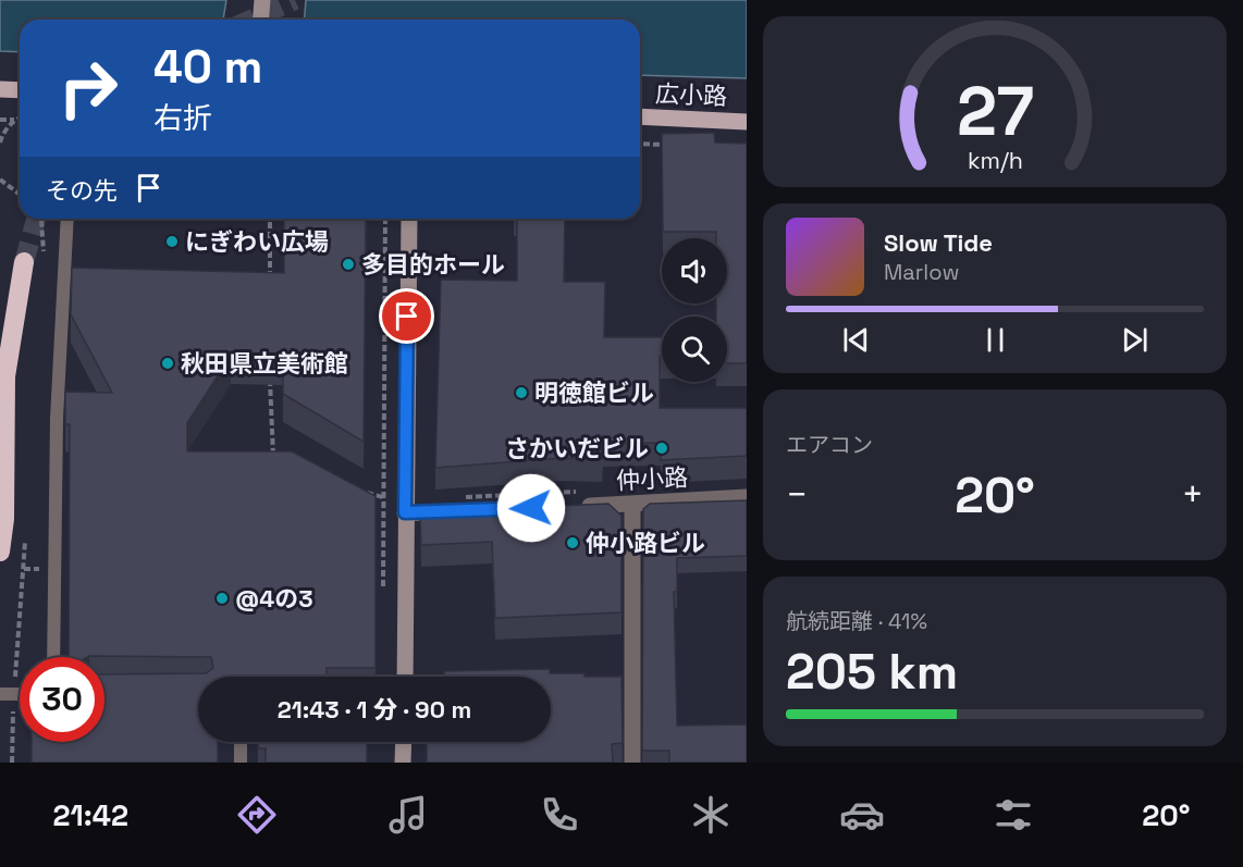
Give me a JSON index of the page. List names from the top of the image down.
{
  "streets": {
    "main road": ["広小路"],
    "street": ["仲小路"]
  },
  "places": [
    "にぎわい広場",
    "多目的ホール",
    "秋田県立美術館",
    "明徳館ビル",
    "さかいだビル",
    "仲小路ビル",
    "@4の3"
  ],
  "page": {
    "turn": ["40 m", "右折"],
    "then": "その先",
    "song": ["Slow Tide", "Marlow"],
    "tile": [
      "エアコン",
      ["航続距離 · 41%", "205 km"]
    ],
    "heat": ["−", "20°", "+"],
    "limit": "30",
    "trip": "21:43 · 1 分 · 90 m",
    "tabs": ["21:42", "20°"],
    "gauge": ["27", "km/h"]
  }
}
